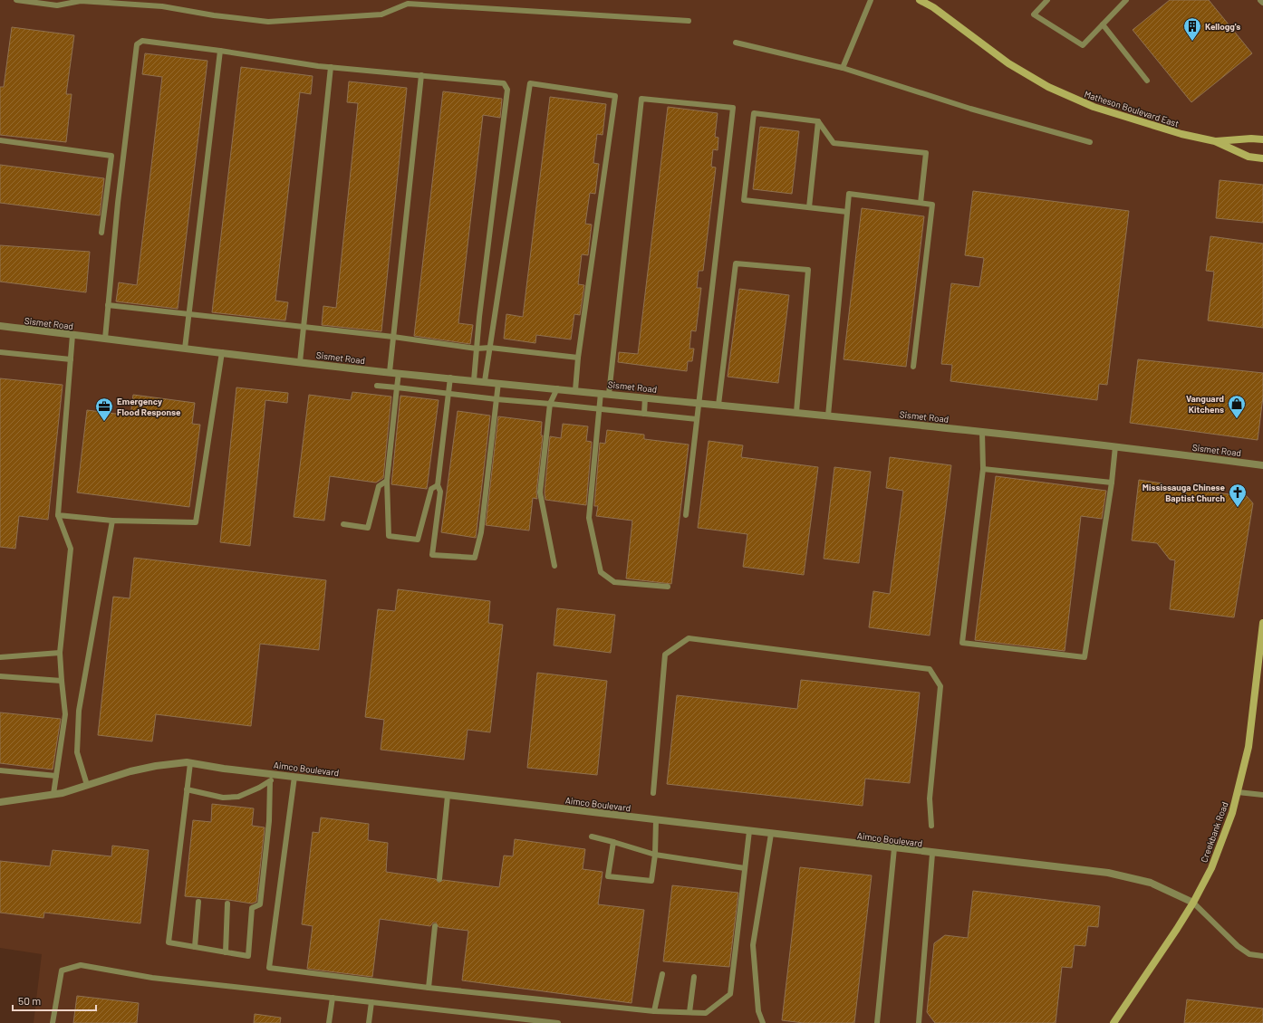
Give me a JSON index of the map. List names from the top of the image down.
{
  "streets": {
    "street": [
      "Matheson Boulevard East",
      "Sismet Road",
      "Aimco Boulevard",
      "Creekbank Road"
    ]
  },
  "crossings": [
    ["Aimco Boulevard", "Creekbank Road"]
  ],
  "places": {
    "building": ["Kellogg's"],
    "shop": ["Vanguard Kitchens"],
    "office": ["Emergency Flood Response"],
    "church": ["Mississauga Chinese Baptist Church"]
  },
  "scale_bar": "50 m"
}
